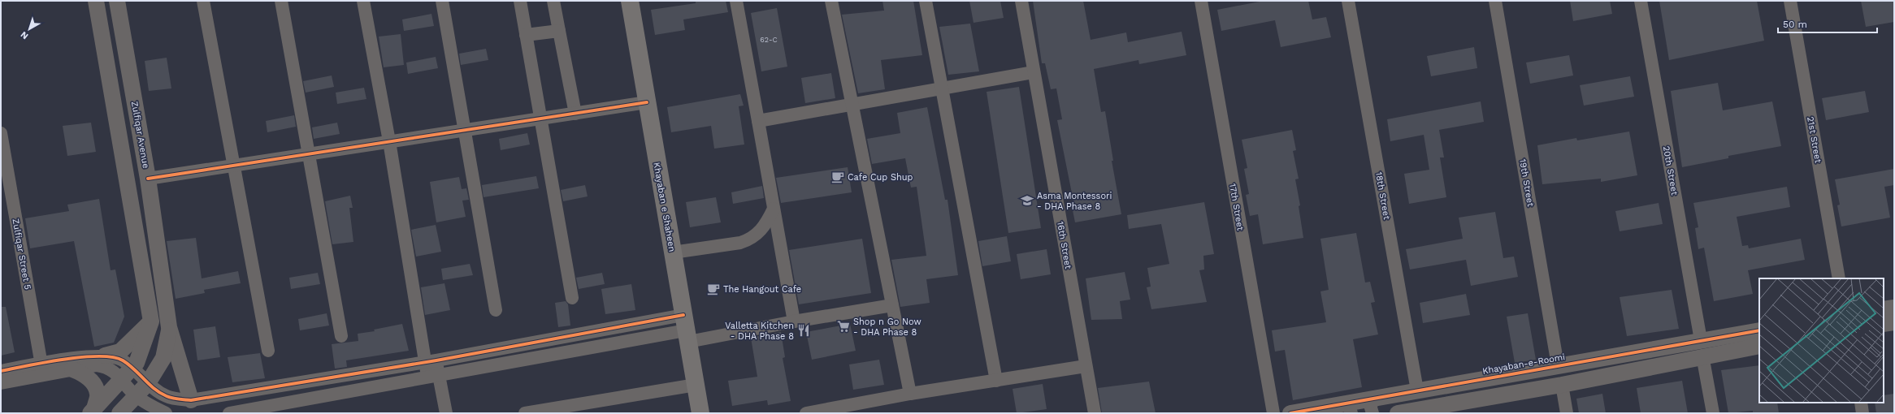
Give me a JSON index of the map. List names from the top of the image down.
{
  "streets": {
    "main road": ["Khayaban e Shaheen"],
    "street": [
      "Zulfiqar Avenue",
      "21st Street",
      "20th Street",
      "19th Street",
      "18th Street",
      "17th Street",
      "16th Street",
      "Zulfiqar Street 5",
      "Khayaban-e-Roomi"
    ]
  },
  "crossings": [
    ["20th Street", "Khayaban-e-Roomi"],
    ["19th Street", "Khayaban-e-Roomi"],
    ["18th Street", "Khayaban-e-Roomi"]
  ],
  "places": {
    "cafe": ["Cafe Cup Shup", "The Hangout Cafe"],
    "school or university": ["Asma Montessori - DHA Phase 8"],
    "supermarket": ["Shop n Go Now - DHA Phase 8"],
    "restaurant": ["Valletta Kitchen - DHA Phase 8"]
  },
  "house_numbers": ["62-C"],
  "scale_bar": "50 m",
  "north": "bottom left"
}
